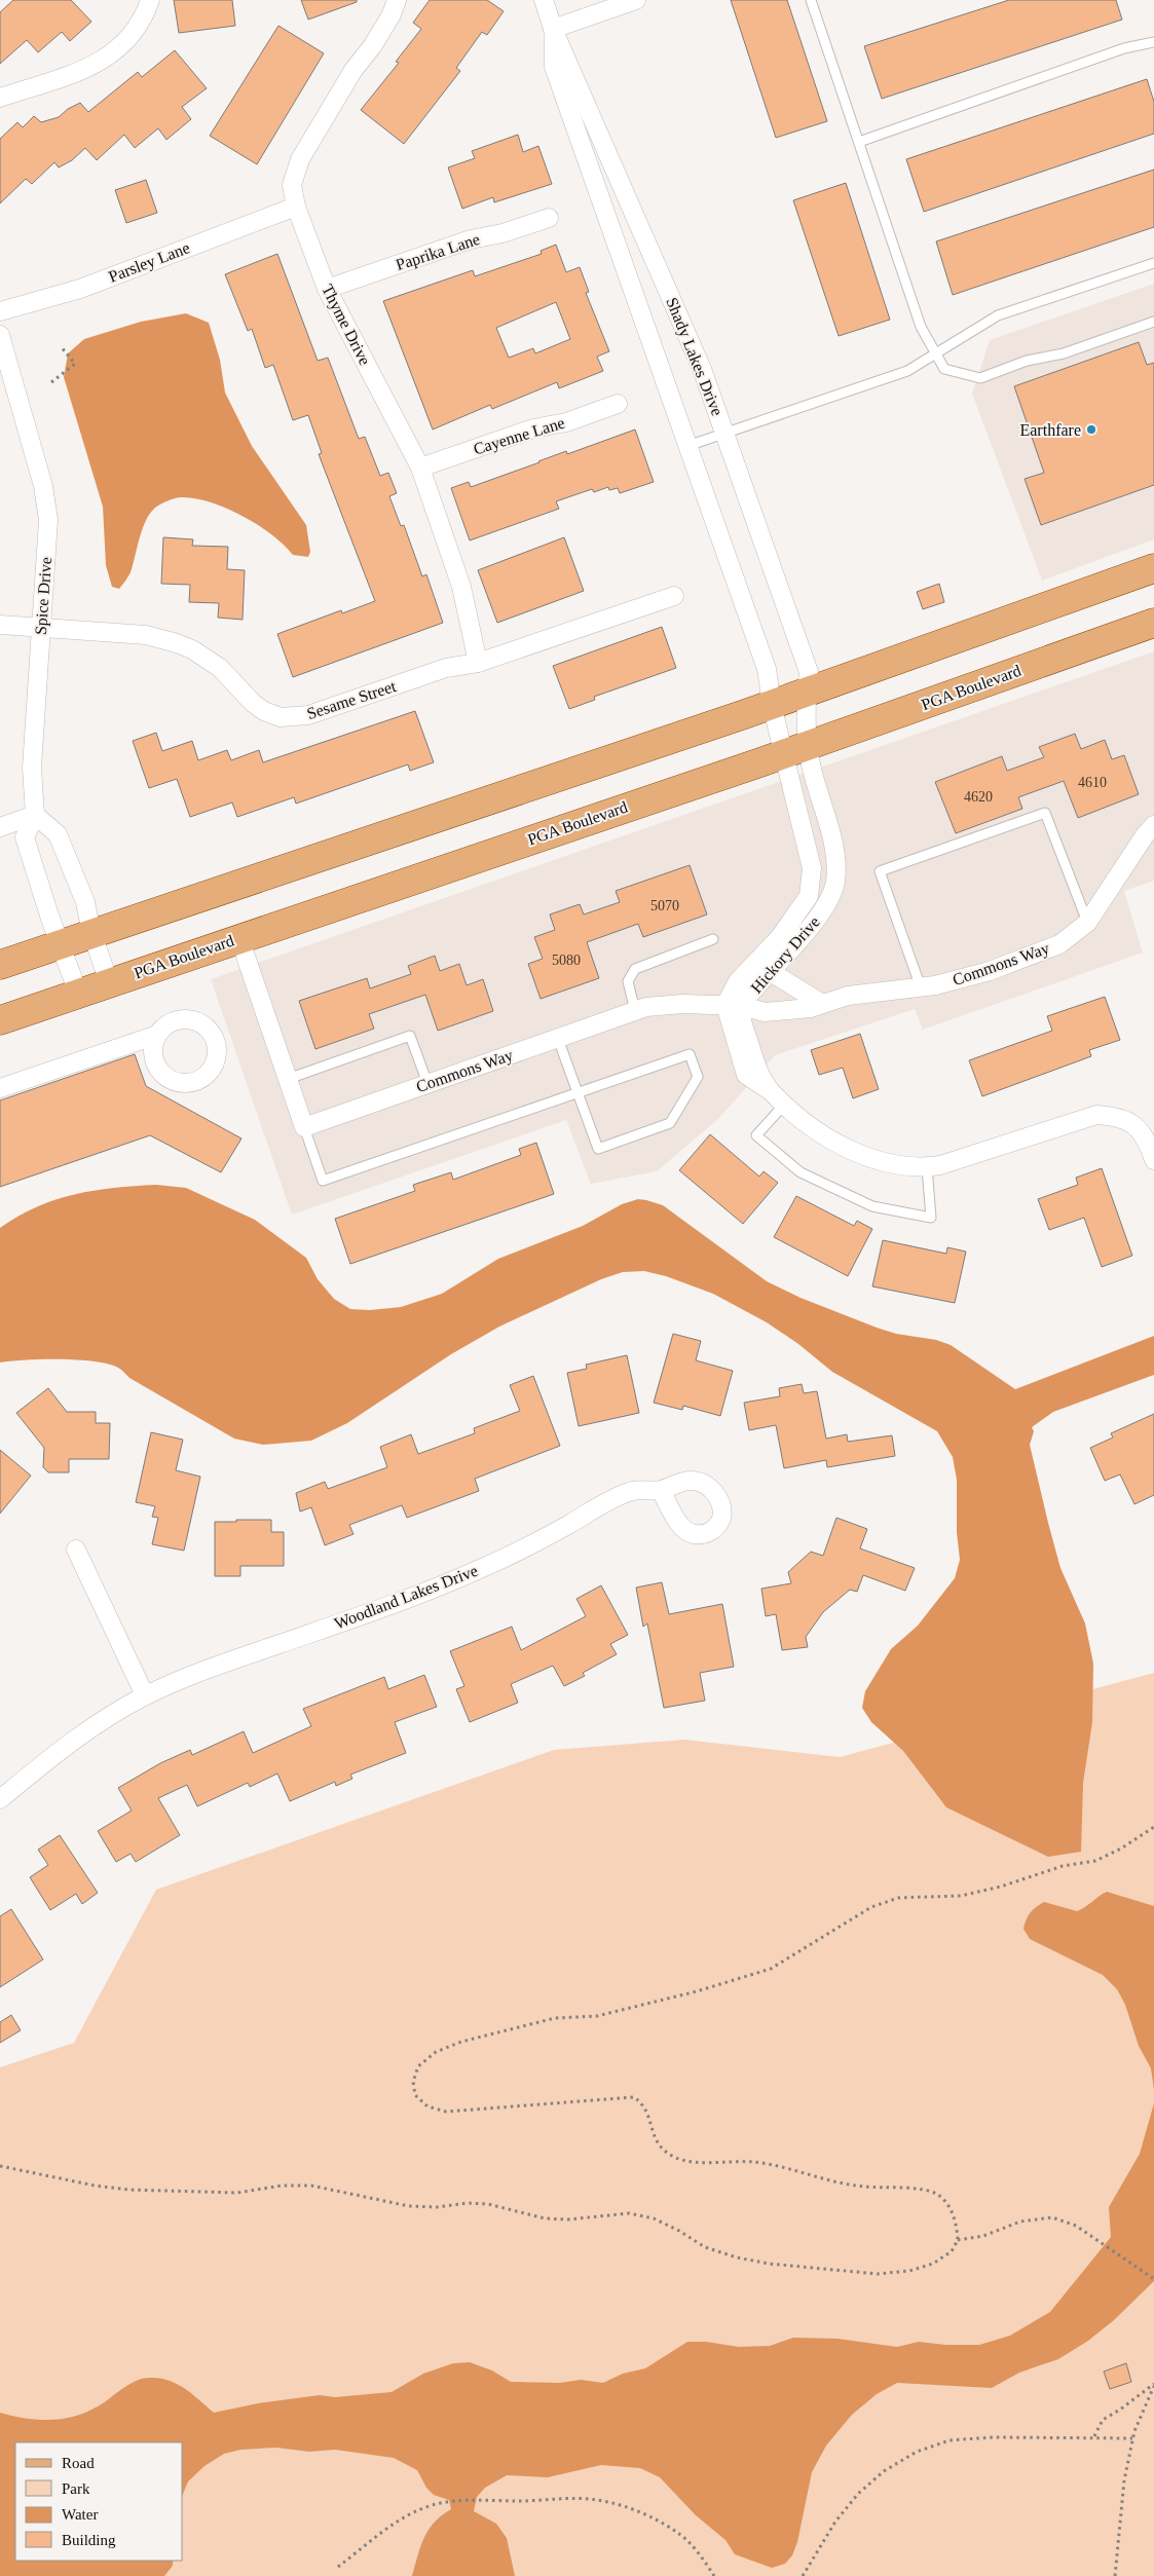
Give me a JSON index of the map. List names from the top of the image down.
{
  "streets": {
    "main road": ["PGA Boulevard"],
    "street": [
      "Paprika Lane",
      "Parsley Lane",
      "Thyme Drive",
      "Shady Lakes Drive",
      "Cayenne Lane",
      "Spice Drive",
      "Sesame Street",
      "Hickory Drive",
      "Commons Way",
      "Woodland Lakes Drive"
    ]
  },
  "crossings": [
    ["Paprika Lane", "Thyme Drive"],
    ["Parsley Lane", "Thyme Drive"],
    ["Thyme Drive", "Cayenne Lane"],
    ["Thyme Drive", "Sesame Street"],
    ["Shady Lakes Drive", "Hickory Drive"],
    ["Spice Drive", "PGA Boulevard"],
    ["Spice Drive", "Sesame Street"],
    ["PGA Boulevard", "Hickory Drive"],
    ["Hickory Drive", "Commons Way"]
  ],
  "places": ["Earthfare"],
  "house_numbers": [
    "4610",
    "4620",
    "5070",
    "5080"
  ],
  "legend": [
    "Road",
    "Park",
    "Water",
    "Building"
  ]
}
